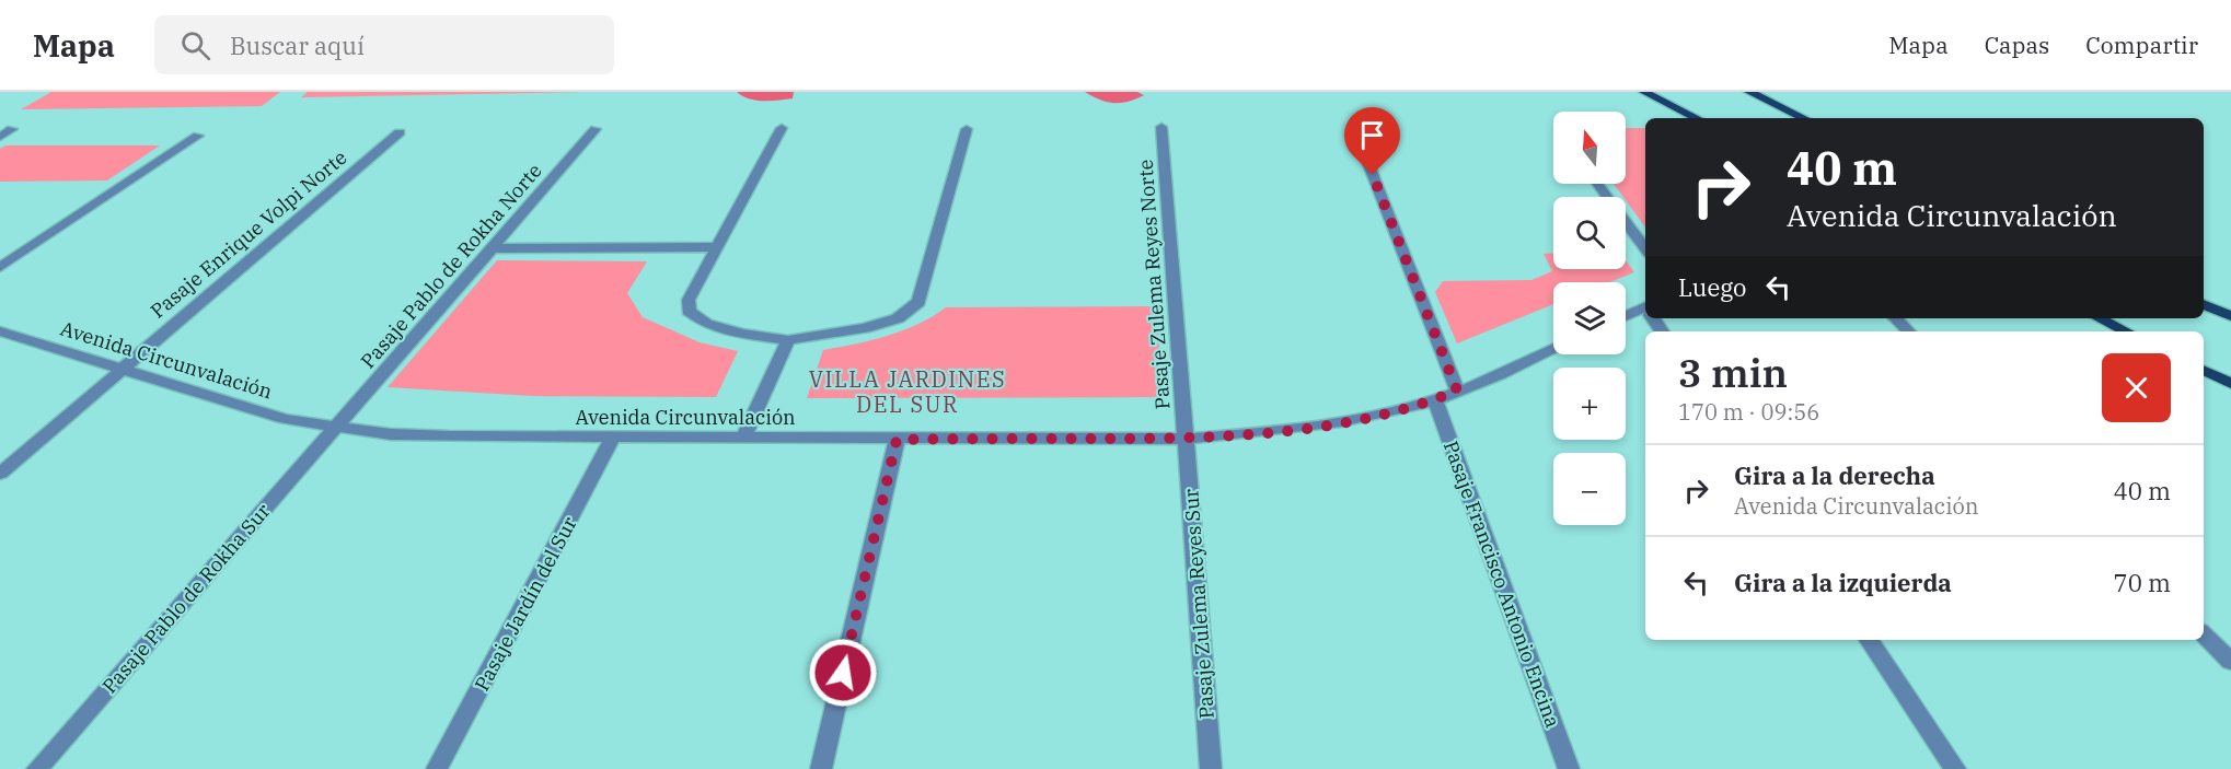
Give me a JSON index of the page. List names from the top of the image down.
{
  "streets": {
    "street": [
      "Pasaje Enrique Volpi Norte",
      "Pasaje Pablo de Rokha Norte",
      "Pasaje Zulema Reyes Norte",
      "Avenida Circunvalación",
      "Pasaje Francisco Antonio Encina",
      "Pasaje Pablo de Rokha Sur",
      "Pasaje Jardín del Sur",
      "Pasaje Zulema Reyes Sur"
    ]
  },
  "crossings": [
    ["Pasaje Enrique Volpi Norte", "Avenida Circunvalación"],
    ["Pasaje Pablo de Rokha Norte", "Avenida Circunvalación"],
    ["Pasaje Pablo de Rokha Norte", "Pasaje Pablo de Rokha Sur"],
    ["Pasaje Zulema Reyes Norte", "Avenida Circunvalación"],
    ["Pasaje Zulema Reyes Norte", "Pasaje Zulema Reyes Sur"],
    ["Avenida Circunvalación", "Pasaje Francisco Antonio Encina"],
    ["Avenida Circunvalación", "Pasaje Pablo de Rokha Sur"],
    ["Avenida Circunvalación", "Pasaje Jardín del Sur"],
    ["Avenida Circunvalación", "Pasaje Zulema Reyes Sur"]
  ],
  "districts": ["VILLA JARDINES DEL SUR"],
  "north": "top",
  "page": {
    "header": "Mapa",
    "search": "Buscar aquí",
    "nav": ["Mapa", "Capas", "Compartir"],
    "map_buttons": ["+", "−"],
    "turn": ["40 m", "Avenida Circunvalación"],
    "then": "Luego",
    "heading": ["3 min", "170 m · 09:56"],
    "list": [
      {
        "name": "Gira a la derecha",
        "note": "Avenida Circunvalación",
        "value": "40 m"
      },
      {
        "name": "Gira a la izquierda",
        "value": "70 m"
      }
    ]
  }
}
